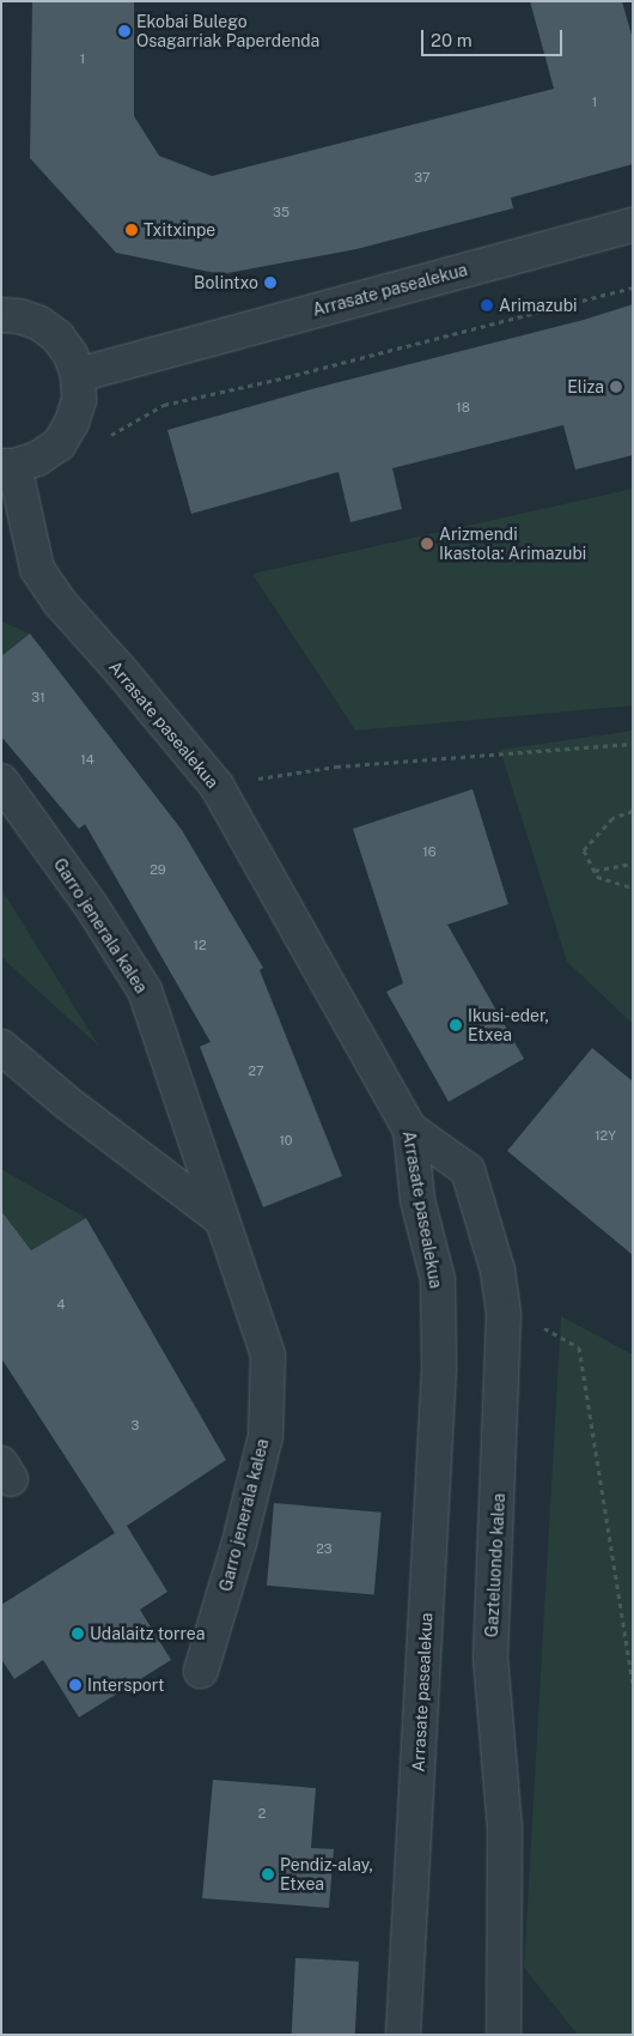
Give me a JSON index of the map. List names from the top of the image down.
{
  "streets": {
    "street": ["Arrasate pasealekua", "Garro jenerala kalea", "Gazteluondo kalea"]
  },
  "crossings": [
    ["Arrasate pasealekua", "Gazteluondo kalea"]
  ],
  "places": [
    "Ekobai Bulego Osagarriak Paperdenda",
    "Txitxinpe",
    "Bolintxo",
    "Arimazubi",
    "Eliza",
    "Arizmendi Ikastola: Arimazubi",
    "Ikusi-eder, Etxea",
    "Udalaitz torrea",
    "Intersport",
    "Pendiz-alay, Etxea"
  ],
  "house_numbers": [
    "1",
    "1",
    "37",
    "35",
    "18",
    "31",
    "14",
    "16",
    "29",
    "12",
    "27",
    "12Y",
    "10",
    "4",
    "3",
    "23",
    "2"
  ],
  "scale_bar": "20 m"
}
